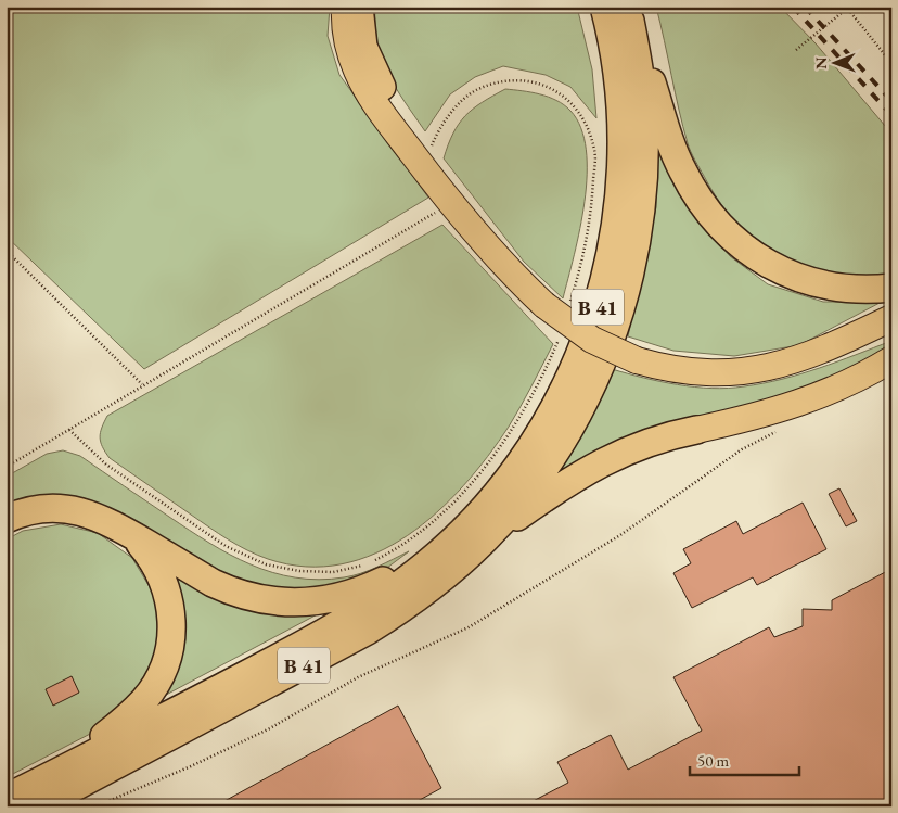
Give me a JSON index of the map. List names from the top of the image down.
{
  "streets": {
    "highway": ["B 41"]
  },
  "scale_bar": "50 m",
  "north": "left"
}
